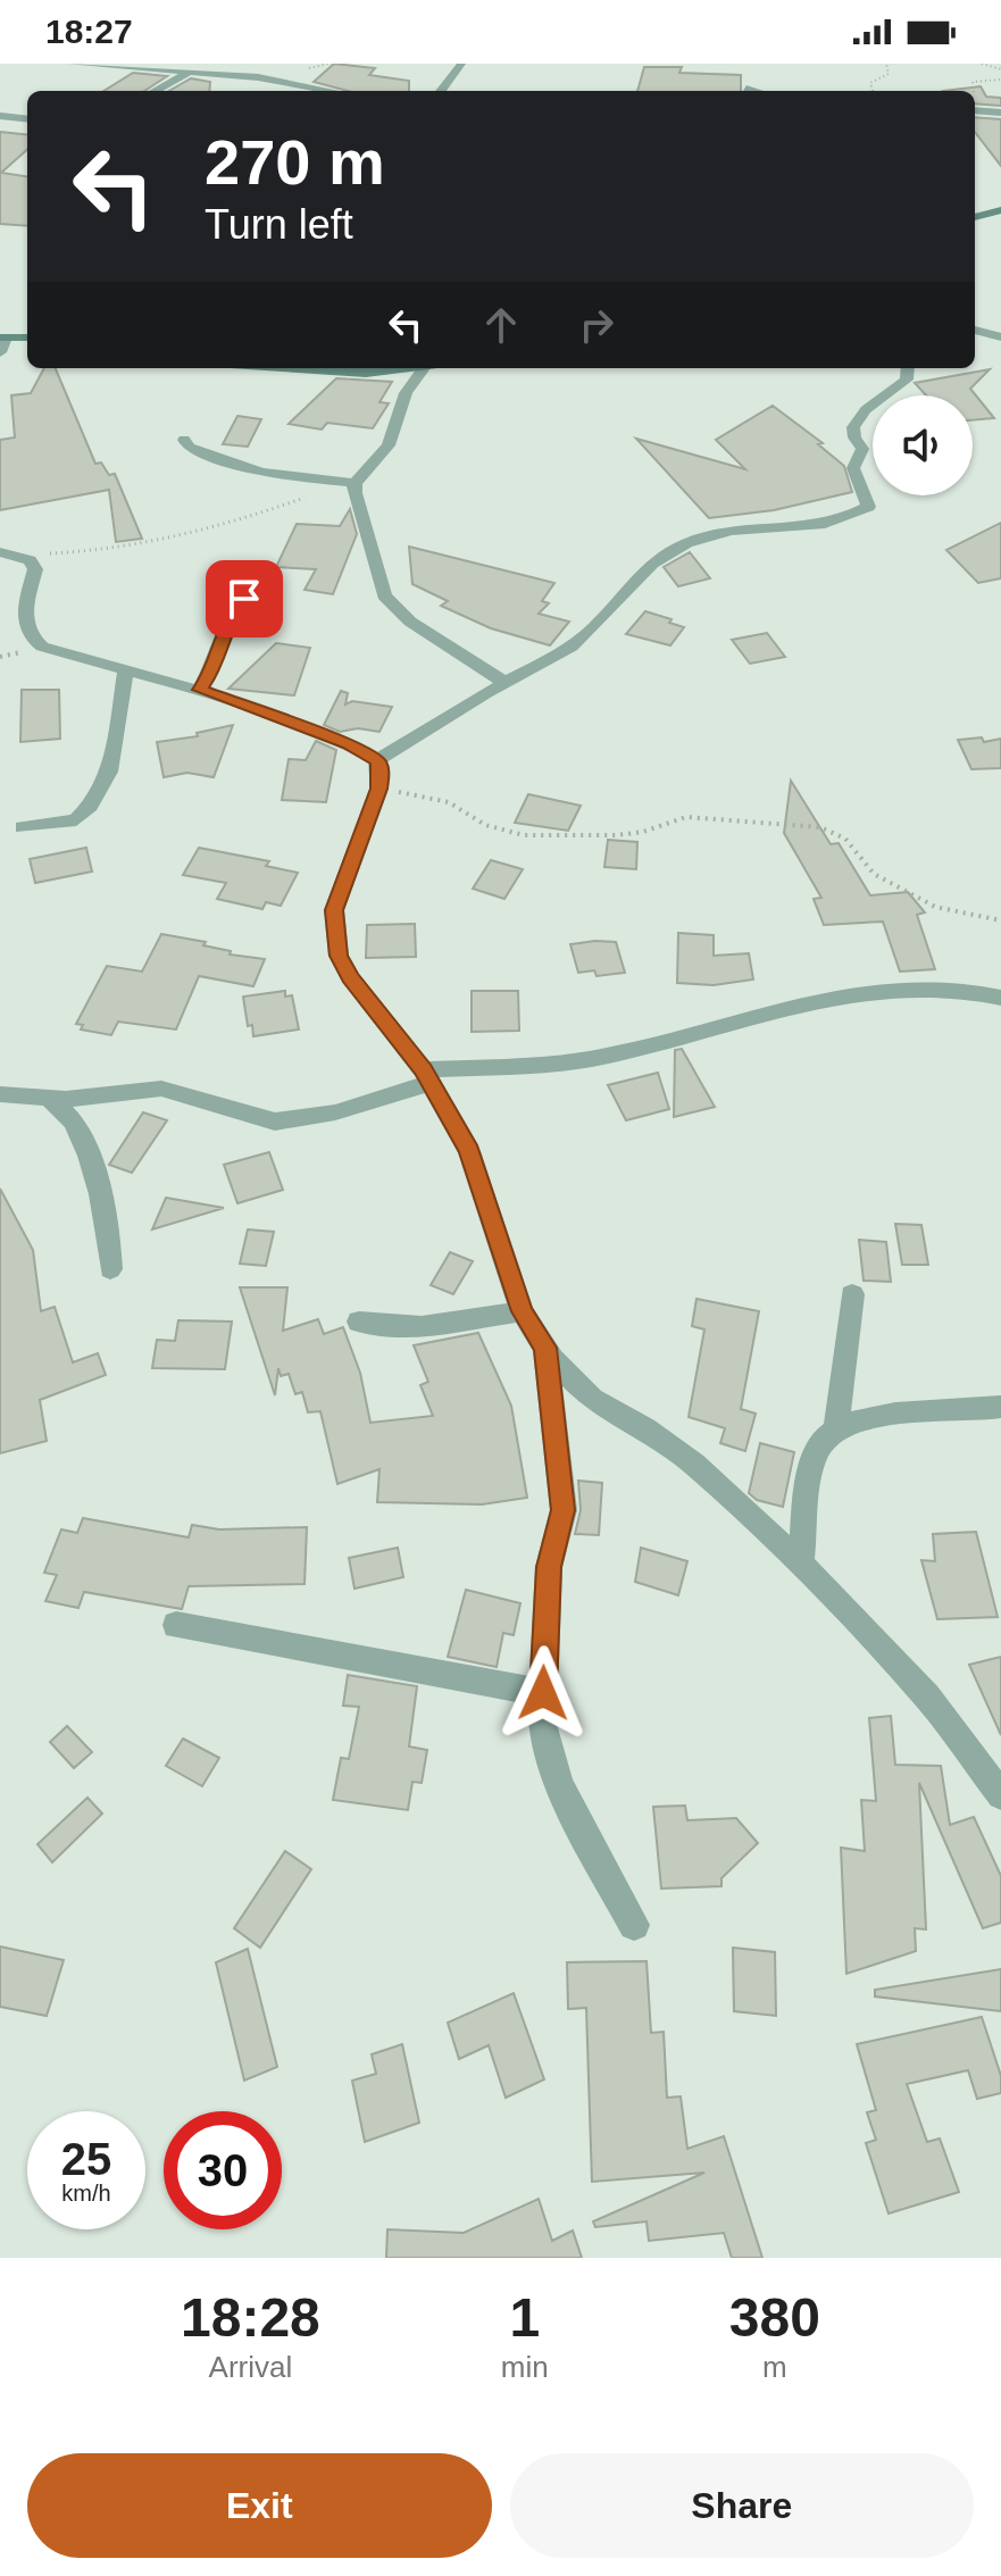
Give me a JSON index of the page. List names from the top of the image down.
{
  "page": {
    "status": "18:27",
    "turn": ["270 m", "Turn left"],
    "speed": "25 km/h",
    "limit": "30",
    "eta": [
      "18:28",
      "Arrival",
      "1",
      "min",
      "380",
      "m"
    ],
    "buttons": ["Exit", "Share"]
  }
}
